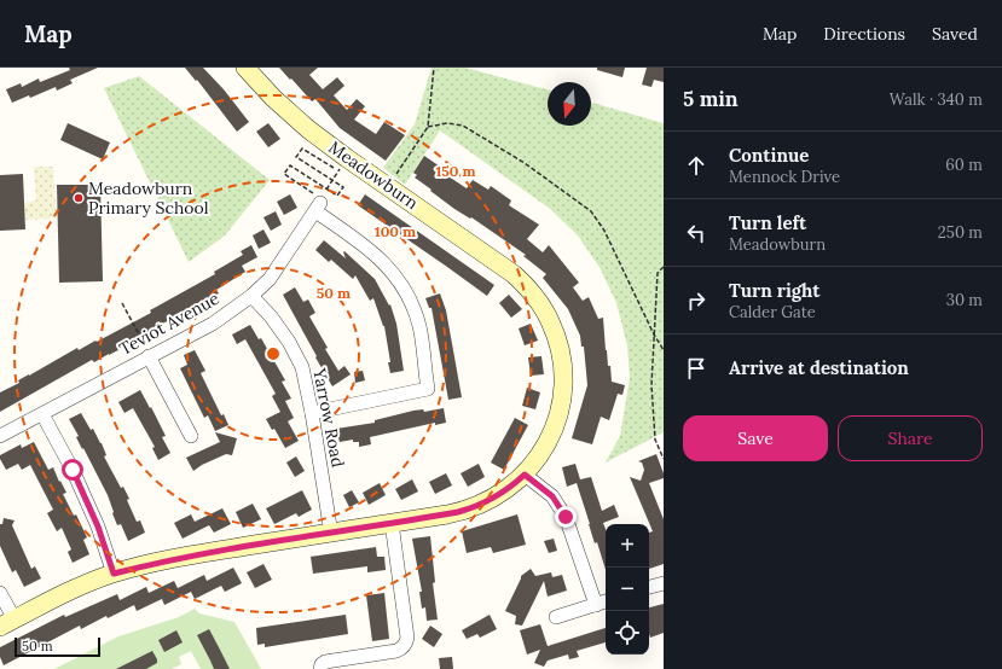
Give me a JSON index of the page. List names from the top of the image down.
{
  "streets": {
    "street": ["Meadowburn", "Teviot Avenue", "Yarrow Road"]
  },
  "crossings": [
    ["Meadowburn", "Yarrow Road"],
    ["Teviot Avenue", "Yarrow Road"]
  ],
  "places": ["Meadowburn Primary School"],
  "scale_bar": "50 m",
  "north": "bottom",
  "page": {
    "header": "Map",
    "nav": ["Map", "Directions", "Saved"],
    "heading": ["5 min", "Walk · 340 m"],
    "list": [
      ["Continue", "Mennock Drive", "60 m"],
      ["Turn left", "Meadowburn", "250 m"],
      ["Turn right", "Calder Gate", "30 m"],
      "Arrive at destination"
    ],
    "buttons": ["Save", "Share"],
    "map_buttons": ["+", "−"],
    "scale": "50 m"
  },
  "rings": ["150 m", "100 m", "50 m"]
}
